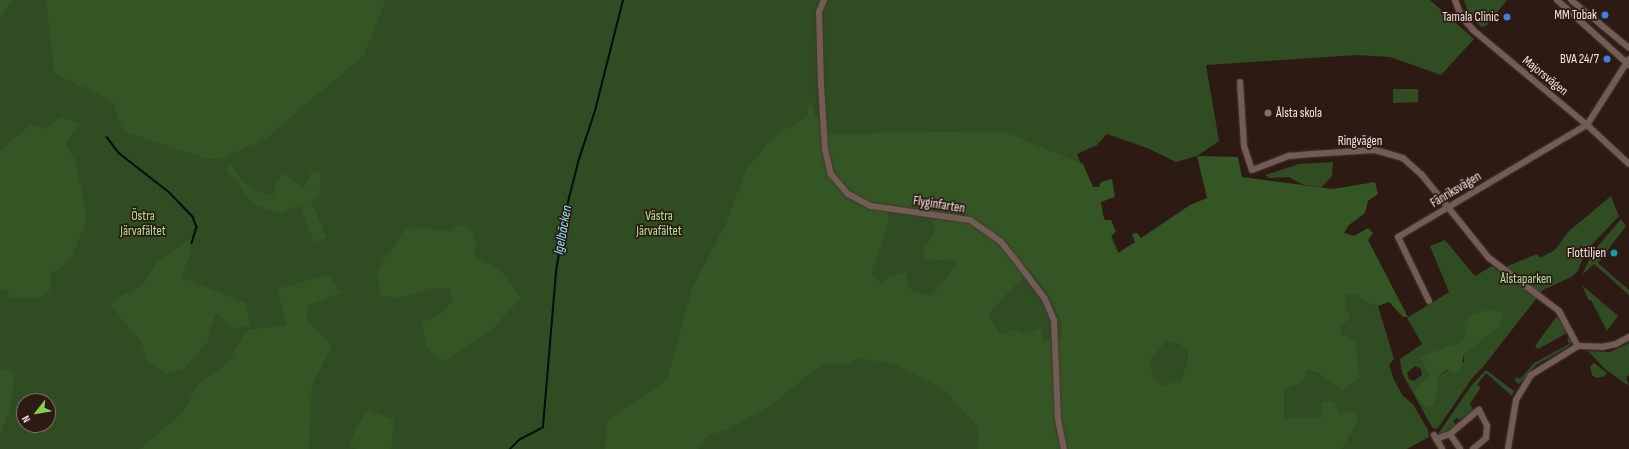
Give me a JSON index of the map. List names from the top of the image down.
{
  "streets": {
    "street": [
      "Majorsvägen",
      "Ringvägen",
      "Fänriksvägen",
      "Flyginfarten"
    ]
  },
  "crossings": [
    ["Majorsvägen", "Fänriksvägen"],
    ["Ringvägen", "Fänriksvägen"]
  ],
  "water": ["Igelbäcken"],
  "parks": ["Östra Järvafältet", "Västra Järvafältet", "Ålstaparken"],
  "places": [
    "MM Tobak",
    "Tamala Clinic",
    "BVA 24/7",
    "Ålsta skola",
    "Flottiljen"
  ],
  "north": "bottom left"
}
